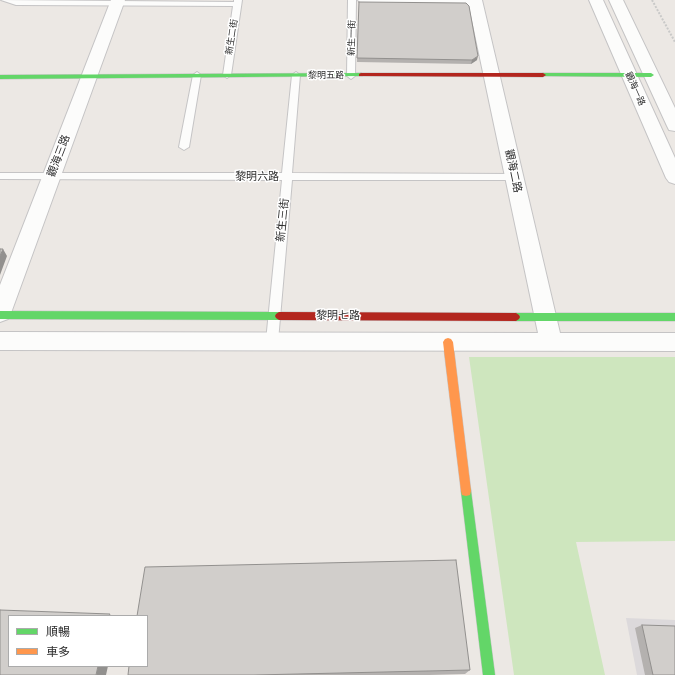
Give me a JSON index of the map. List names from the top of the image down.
{
  "streets": {
    "street": [
      "黎明五路",
      "觀海一路",
      "觀海三路",
      "觀海二路",
      "黎明七路"
    ],
    "lane": [
      "新生二街",
      "新生一街",
      "黎明六路",
      "新生三街"
    ]
  },
  "crossings": [
    ["新生二街", "黎明五路"],
    ["新生一街", "黎明五路"],
    ["黎明五路", "觀海一路"],
    ["黎明五路", "觀海三路"],
    ["黎明五路", "觀海二路"],
    ["黎明五路", "新生三街"],
    ["觀海三路", "黎明六路"],
    ["觀海三路", "黎明七路"],
    ["觀海二路", "黎明六路"],
    ["觀海二路", "黎明七路"],
    ["黎明六路", "新生三街"],
    ["新生三街", "黎明七路"]
  ],
  "legend": ["順暢", "車多"]
}
